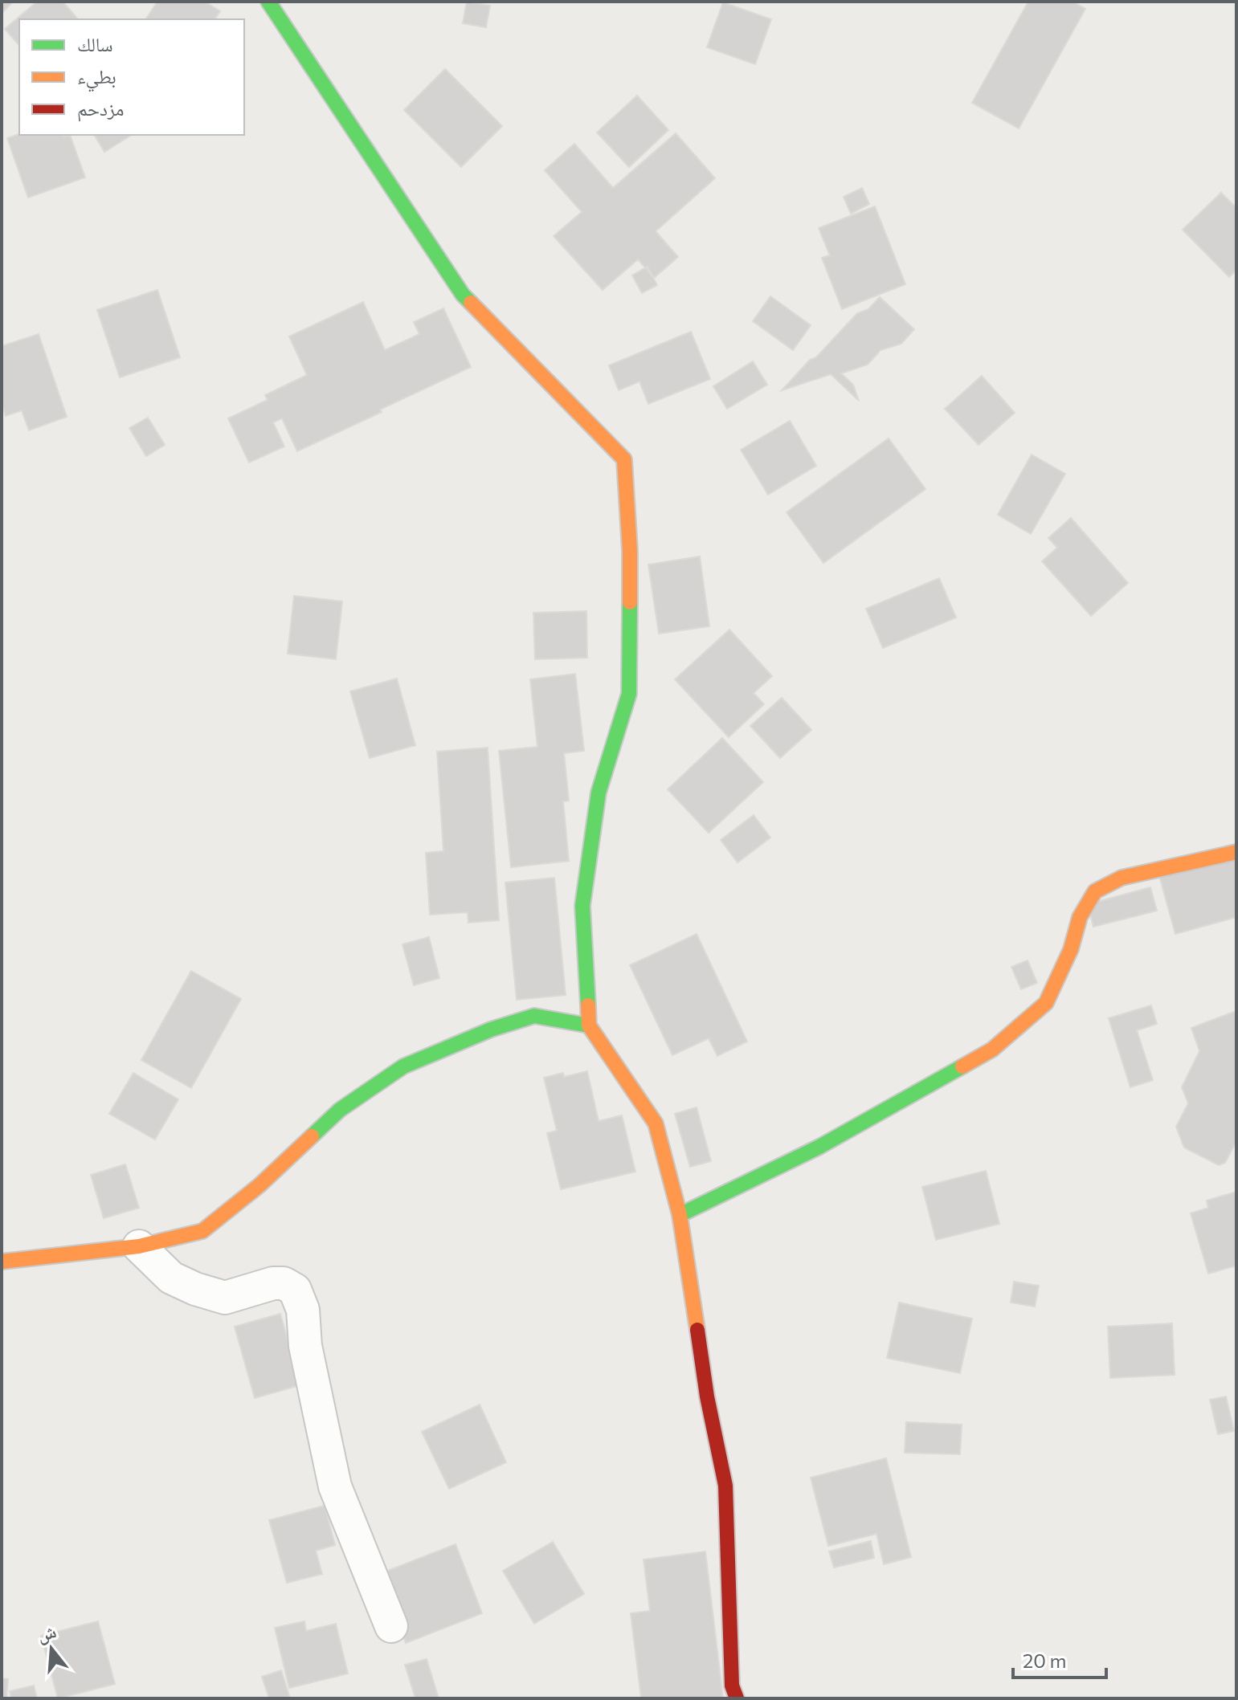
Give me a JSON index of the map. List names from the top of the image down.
{
  "legend": ["سالك", "بطيء", "مزدحم"],
  "scale_bar": "20 m",
  "north": "top"
}
